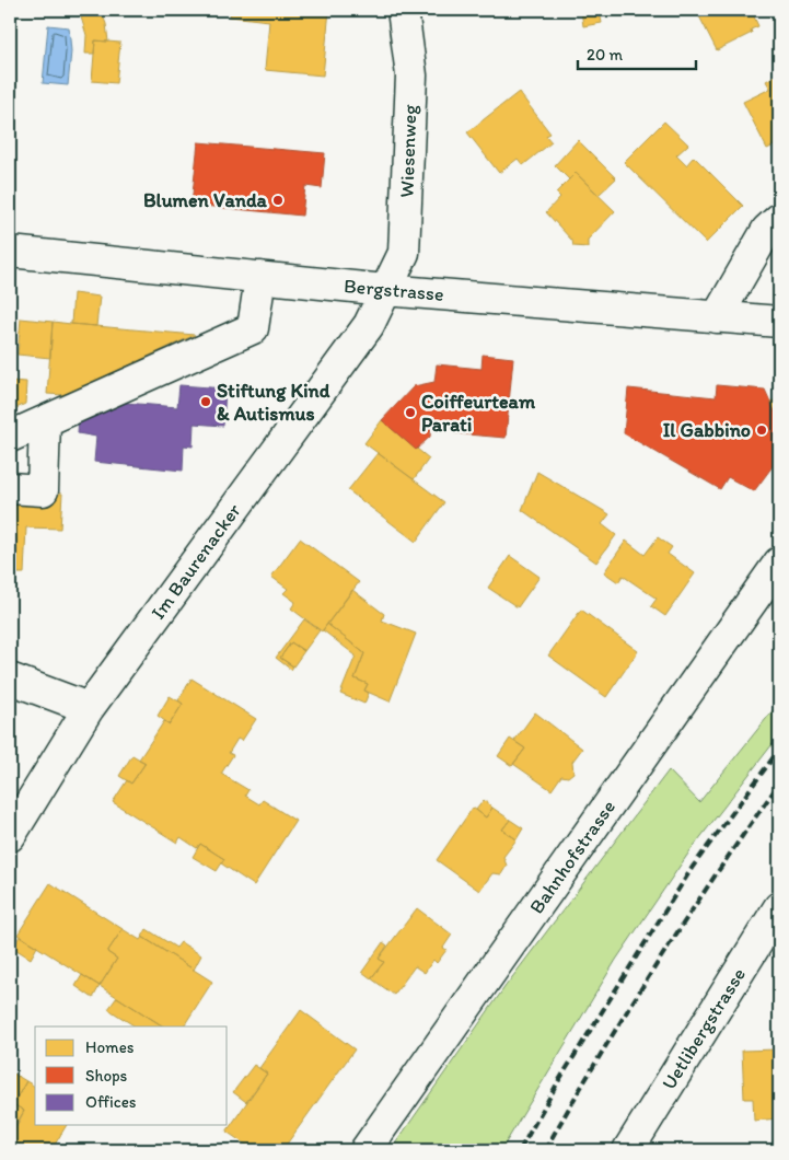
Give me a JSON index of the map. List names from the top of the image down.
{
  "streets": {
    "street": [
      "Wiesenweg",
      "Bergstrasse",
      "Im Baurenacker",
      "Bahnhofstrasse",
      "Uetlibergstrasse"
    ]
  },
  "crossings": [
    ["Wiesenweg", "Bergstrasse"],
    ["Wiesenweg", "Im Baurenacker"],
    ["Bergstrasse", "Im Baurenacker"]
  ],
  "places": [
    "Blumen Vanda",
    "Stiftung Kind & Autismus",
    "Coiffeurteam Parati",
    "Il Gabbino"
  ],
  "legend": ["Homes", "Shops", "Offices"],
  "scale_bar": "20 m"
}
